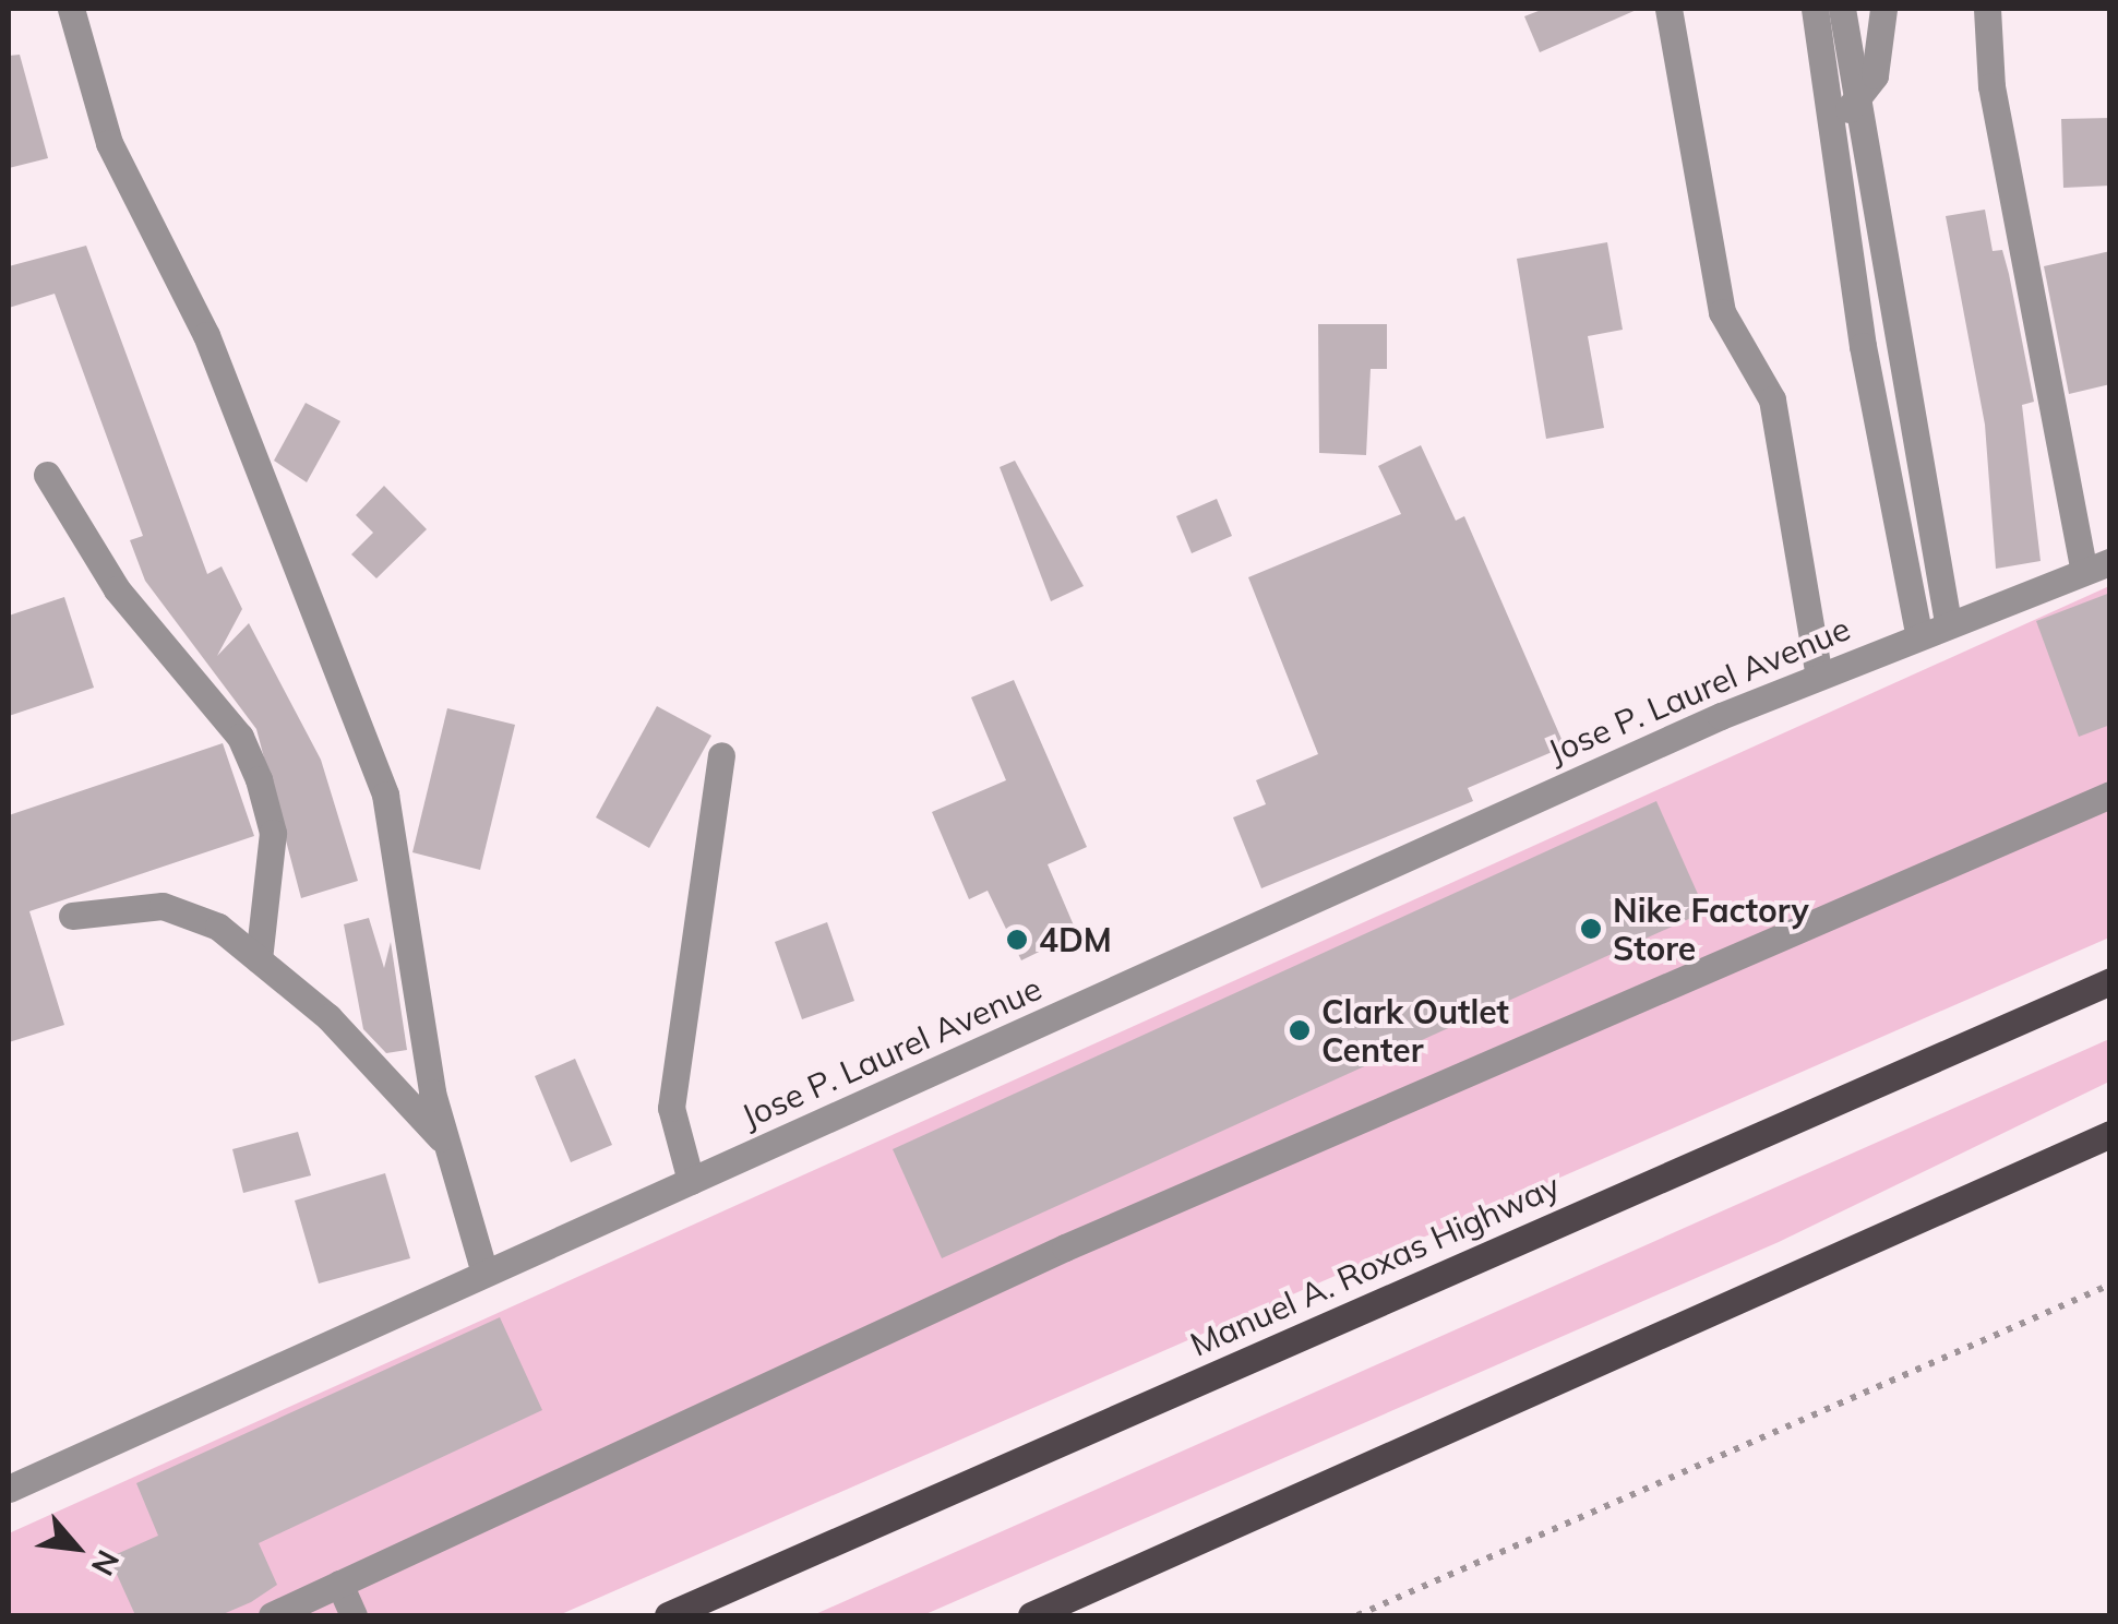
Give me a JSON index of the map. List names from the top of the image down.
{
  "streets": {
    "main road": ["Manuel A. Roxas Highway"],
    "street": ["Jose P. Laurel Avenue"]
  },
  "places": ["Nike Factory Store", "4DM", "Clark Outlet Center"],
  "north": "bottom right"
}
